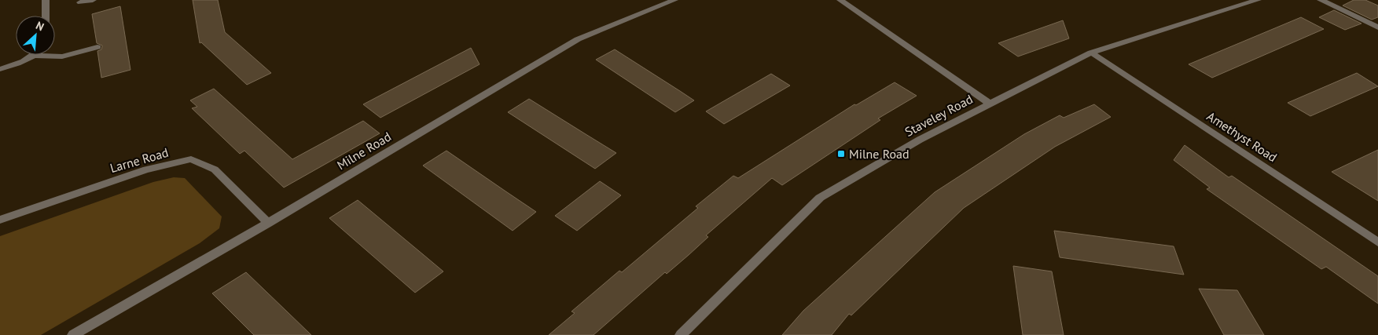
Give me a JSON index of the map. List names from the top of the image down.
{
  "streets": {
    "street": [
      "Staveley Road",
      "Amethyst Road",
      "Milne Road",
      "Larne Road"
    ]
  },
  "crossings": [
    ["Staveley Road", "Amethyst Road"],
    ["Milne Road", "Larne Road"]
  ],
  "places": {
    "transit": ["Milne Road"]
  },
  "north": "top right"
}
